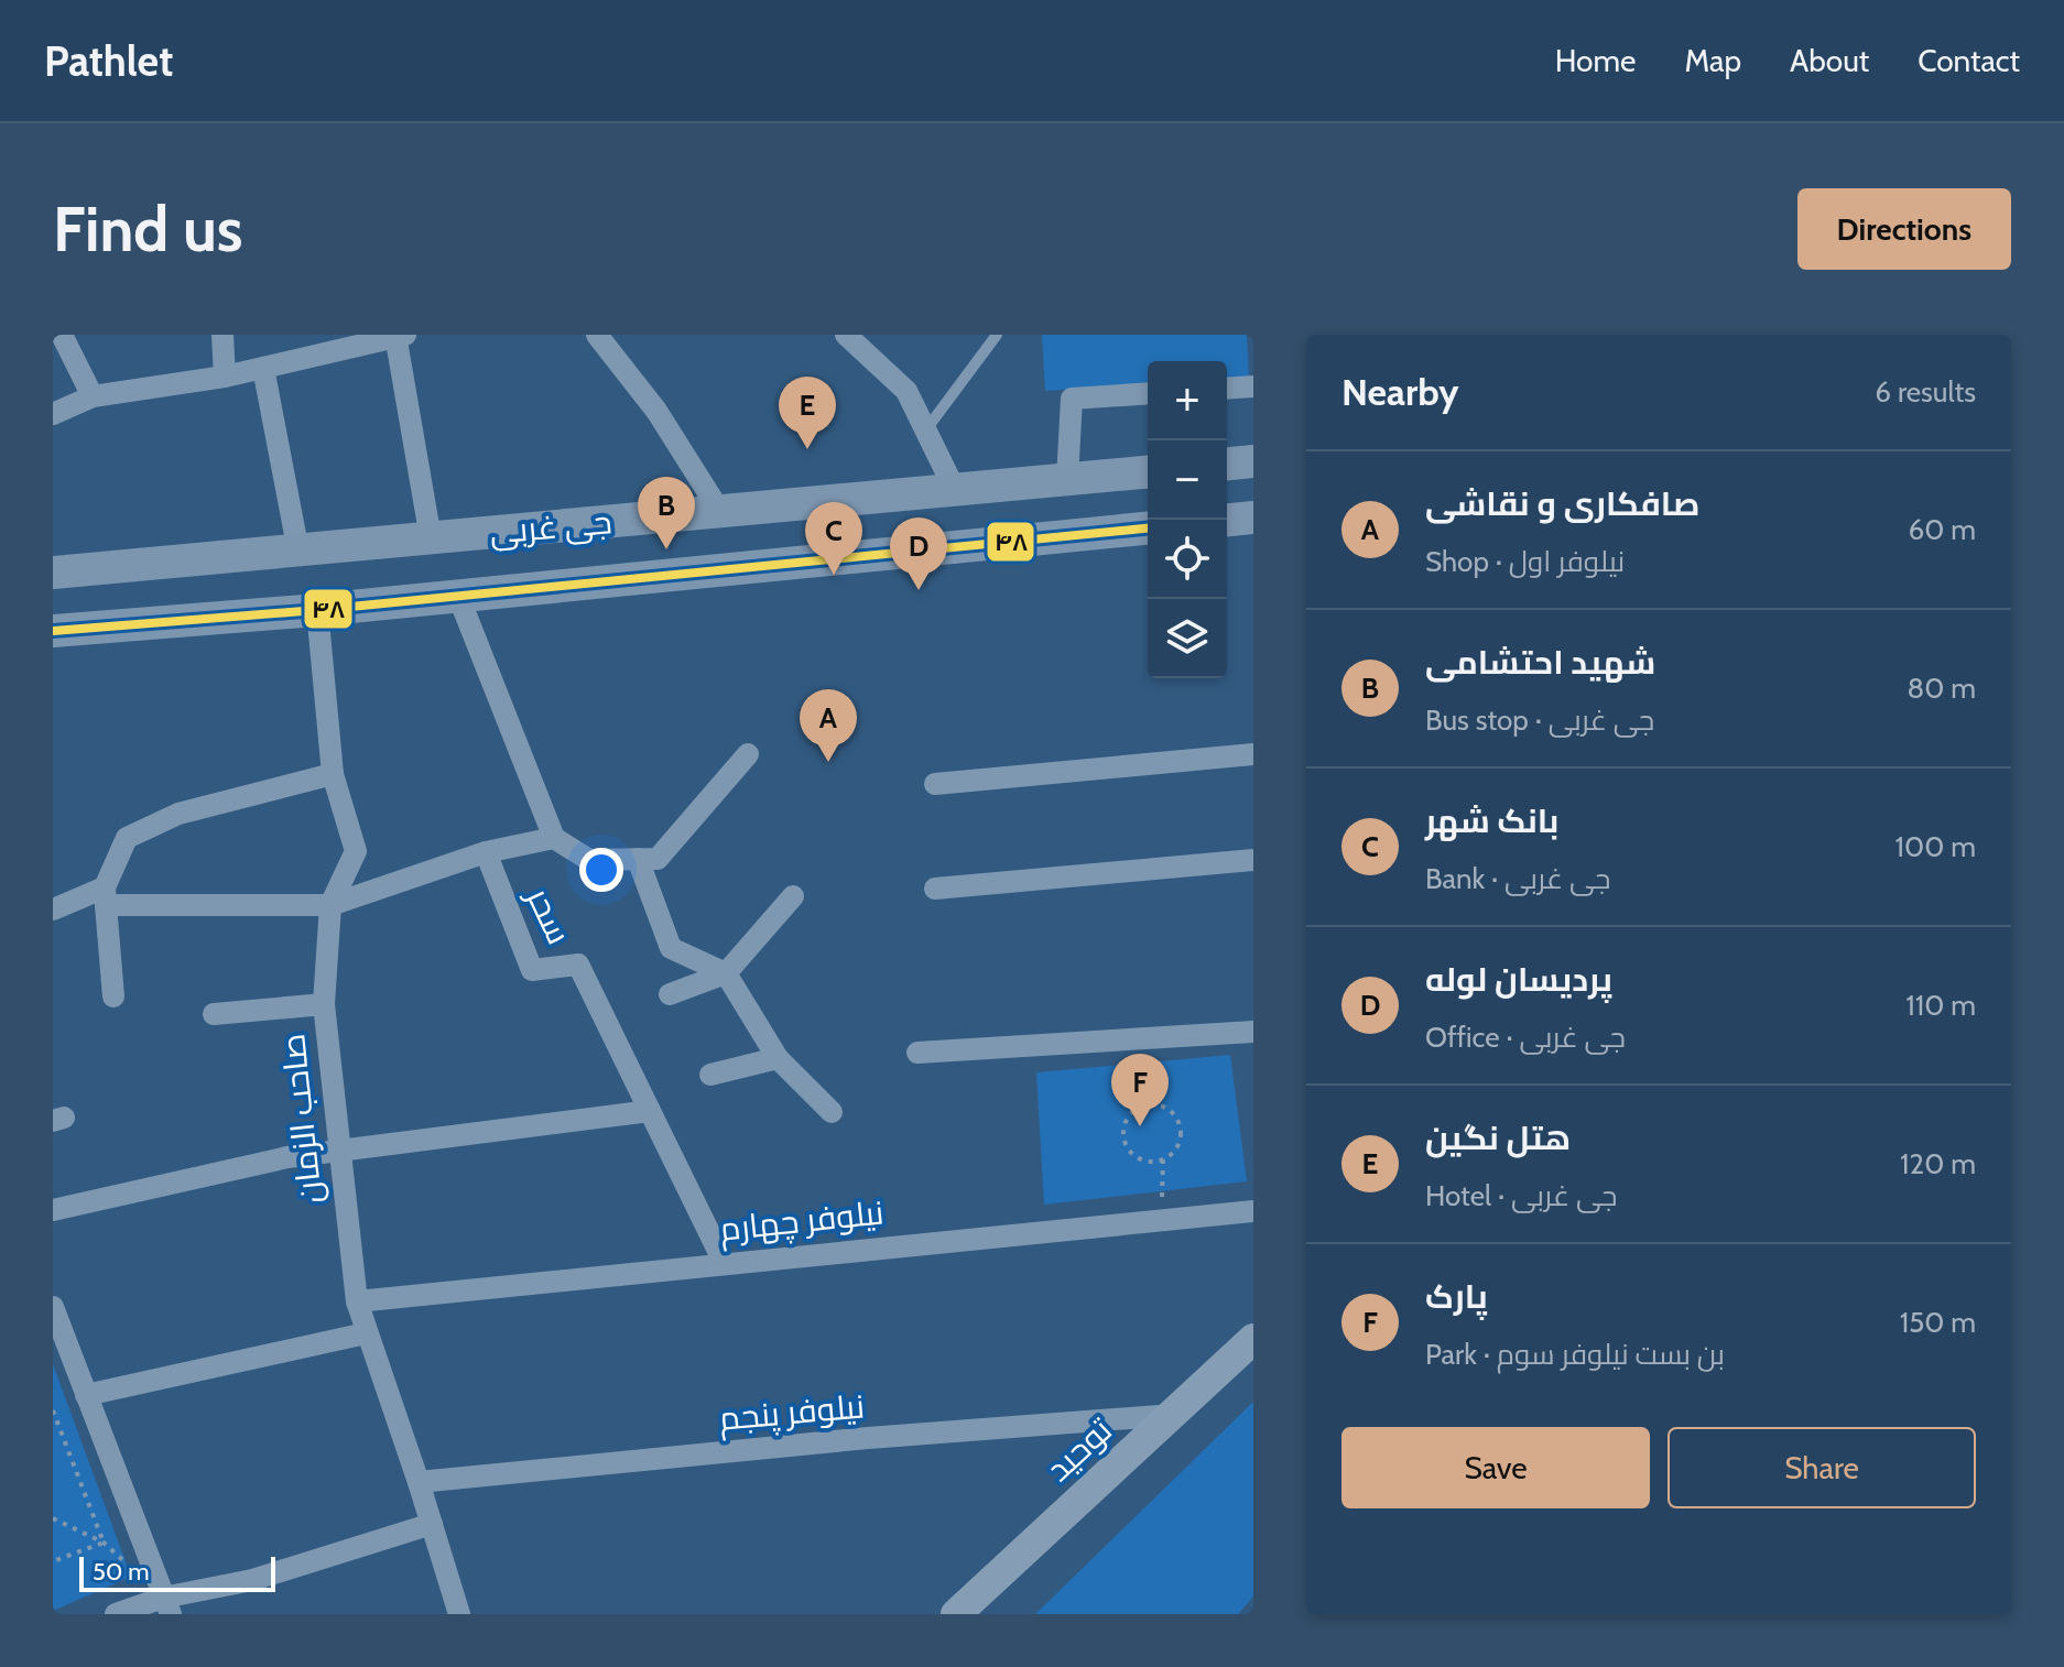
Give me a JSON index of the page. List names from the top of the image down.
{
  "streets": {
    "main road": ["جی غربی", "توحید"],
    "street": [
      "سحر",
      "صاحب الزمان",
      "نیلوفر چهارم",
      "نیلوفر پنجم"
    ]
  },
  "crossings": [
    ["جی غربی", "سحر"],
    ["جی غربی", "صاحب الزمان"],
    ["سحر", "نیلوفر چهارم"],
    ["صاحب الزمان", "نیلوفر چهارم"],
    ["صاحب الزمان", "نیلوفر پنجم"],
    ["نیلوفر پنجم", "توحید"]
  ],
  "lines": ["transit line ۴۸"],
  "scale_bar": "50 m",
  "page": {
    "header": "Pathlet",
    "nav": [
      "Home",
      "Map",
      "About",
      "Contact"
    ],
    "buttons": [
      "Directions",
      ["Save", "Share"]
    ],
    "title": "Find us",
    "heading": ["Nearby", "6 results"],
    "map_buttons": ["+", "−"],
    "pins": [
      "E",
      "B",
      "C",
      "D",
      "A",
      "F"
    ],
    "list": [
      {
        "mark": "A",
        "name": "صافکاری و نقاشی",
        "note": "Shop · نیلوفر اول",
        "value": "60 m"
      },
      {
        "mark": "B",
        "name": "شهید احتشامی",
        "note": "Bus stop · جی غربی",
        "value": "80 m"
      },
      {
        "mark": "C",
        "name": "بانک شهر",
        "note": "Bank · جی غربی",
        "value": "100 m"
      },
      {
        "mark": "D",
        "name": "پردیسان لوله",
        "note": "Office · جی غربی",
        "value": "110 m"
      },
      {
        "mark": "E",
        "name": "هتل نگین",
        "note": "Hotel · جی غربی",
        "value": "120 m"
      },
      {
        "mark": "F",
        "name": "پارک",
        "note": "Park · بن بست نیلوفر سوم",
        "value": "150 m"
      }
    ],
    "scale": "50 m"
  }
}
